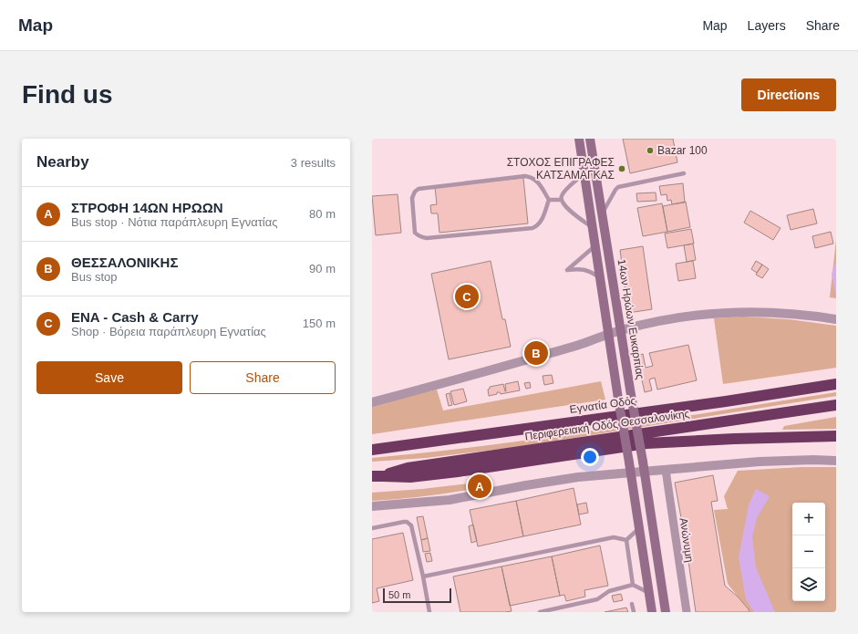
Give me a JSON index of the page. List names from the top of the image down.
{
  "streets": {
    "highway": ["Εγνατία Οδός", "Περιφερειακή Οδός Θεσσαλονίκης"],
    "main road": ["14ων Ηρώων Ευκαρπίας"],
    "street": ["Ανώνυμη"]
  },
  "places": ["Bazar 100", "ΣΤΟΧΟΣ ΕΠΙΓΡΑΦΕΣ ΚΑΤΣΑΜΑΓΚΑΣ"],
  "scale_bar": "50 m",
  "page": {
    "header": "Map",
    "nav": ["Map", "Layers", "Share"],
    "buttons": [
      "Directions",
      ["Save", "Share"]
    ],
    "title": "Find us",
    "heading": ["Nearby", "3 results"],
    "list": [
      {
        "mark": "A",
        "name": "ΣΤΡΟΦΗ 14ΩΝ ΗΡΩΩΝ",
        "note": "Bus stop · Νότια παράπλευρη Εγνατίας",
        "value": "80 m"
      },
      {
        "mark": "B",
        "name": "ΘΕΣΣΑΛΟΝΙΚΗΣ",
        "note": "Bus stop",
        "value": "90 m"
      },
      {
        "mark": "C",
        "name": "ENA - Cash & Carry",
        "note": "Shop · Βόρεια παράπλευρη Εγνατίας",
        "value": "150 m"
      }
    ],
    "pins": ["C", "B", "A"],
    "map_buttons": ["+", "−"],
    "scale": "50 m"
  }
}
